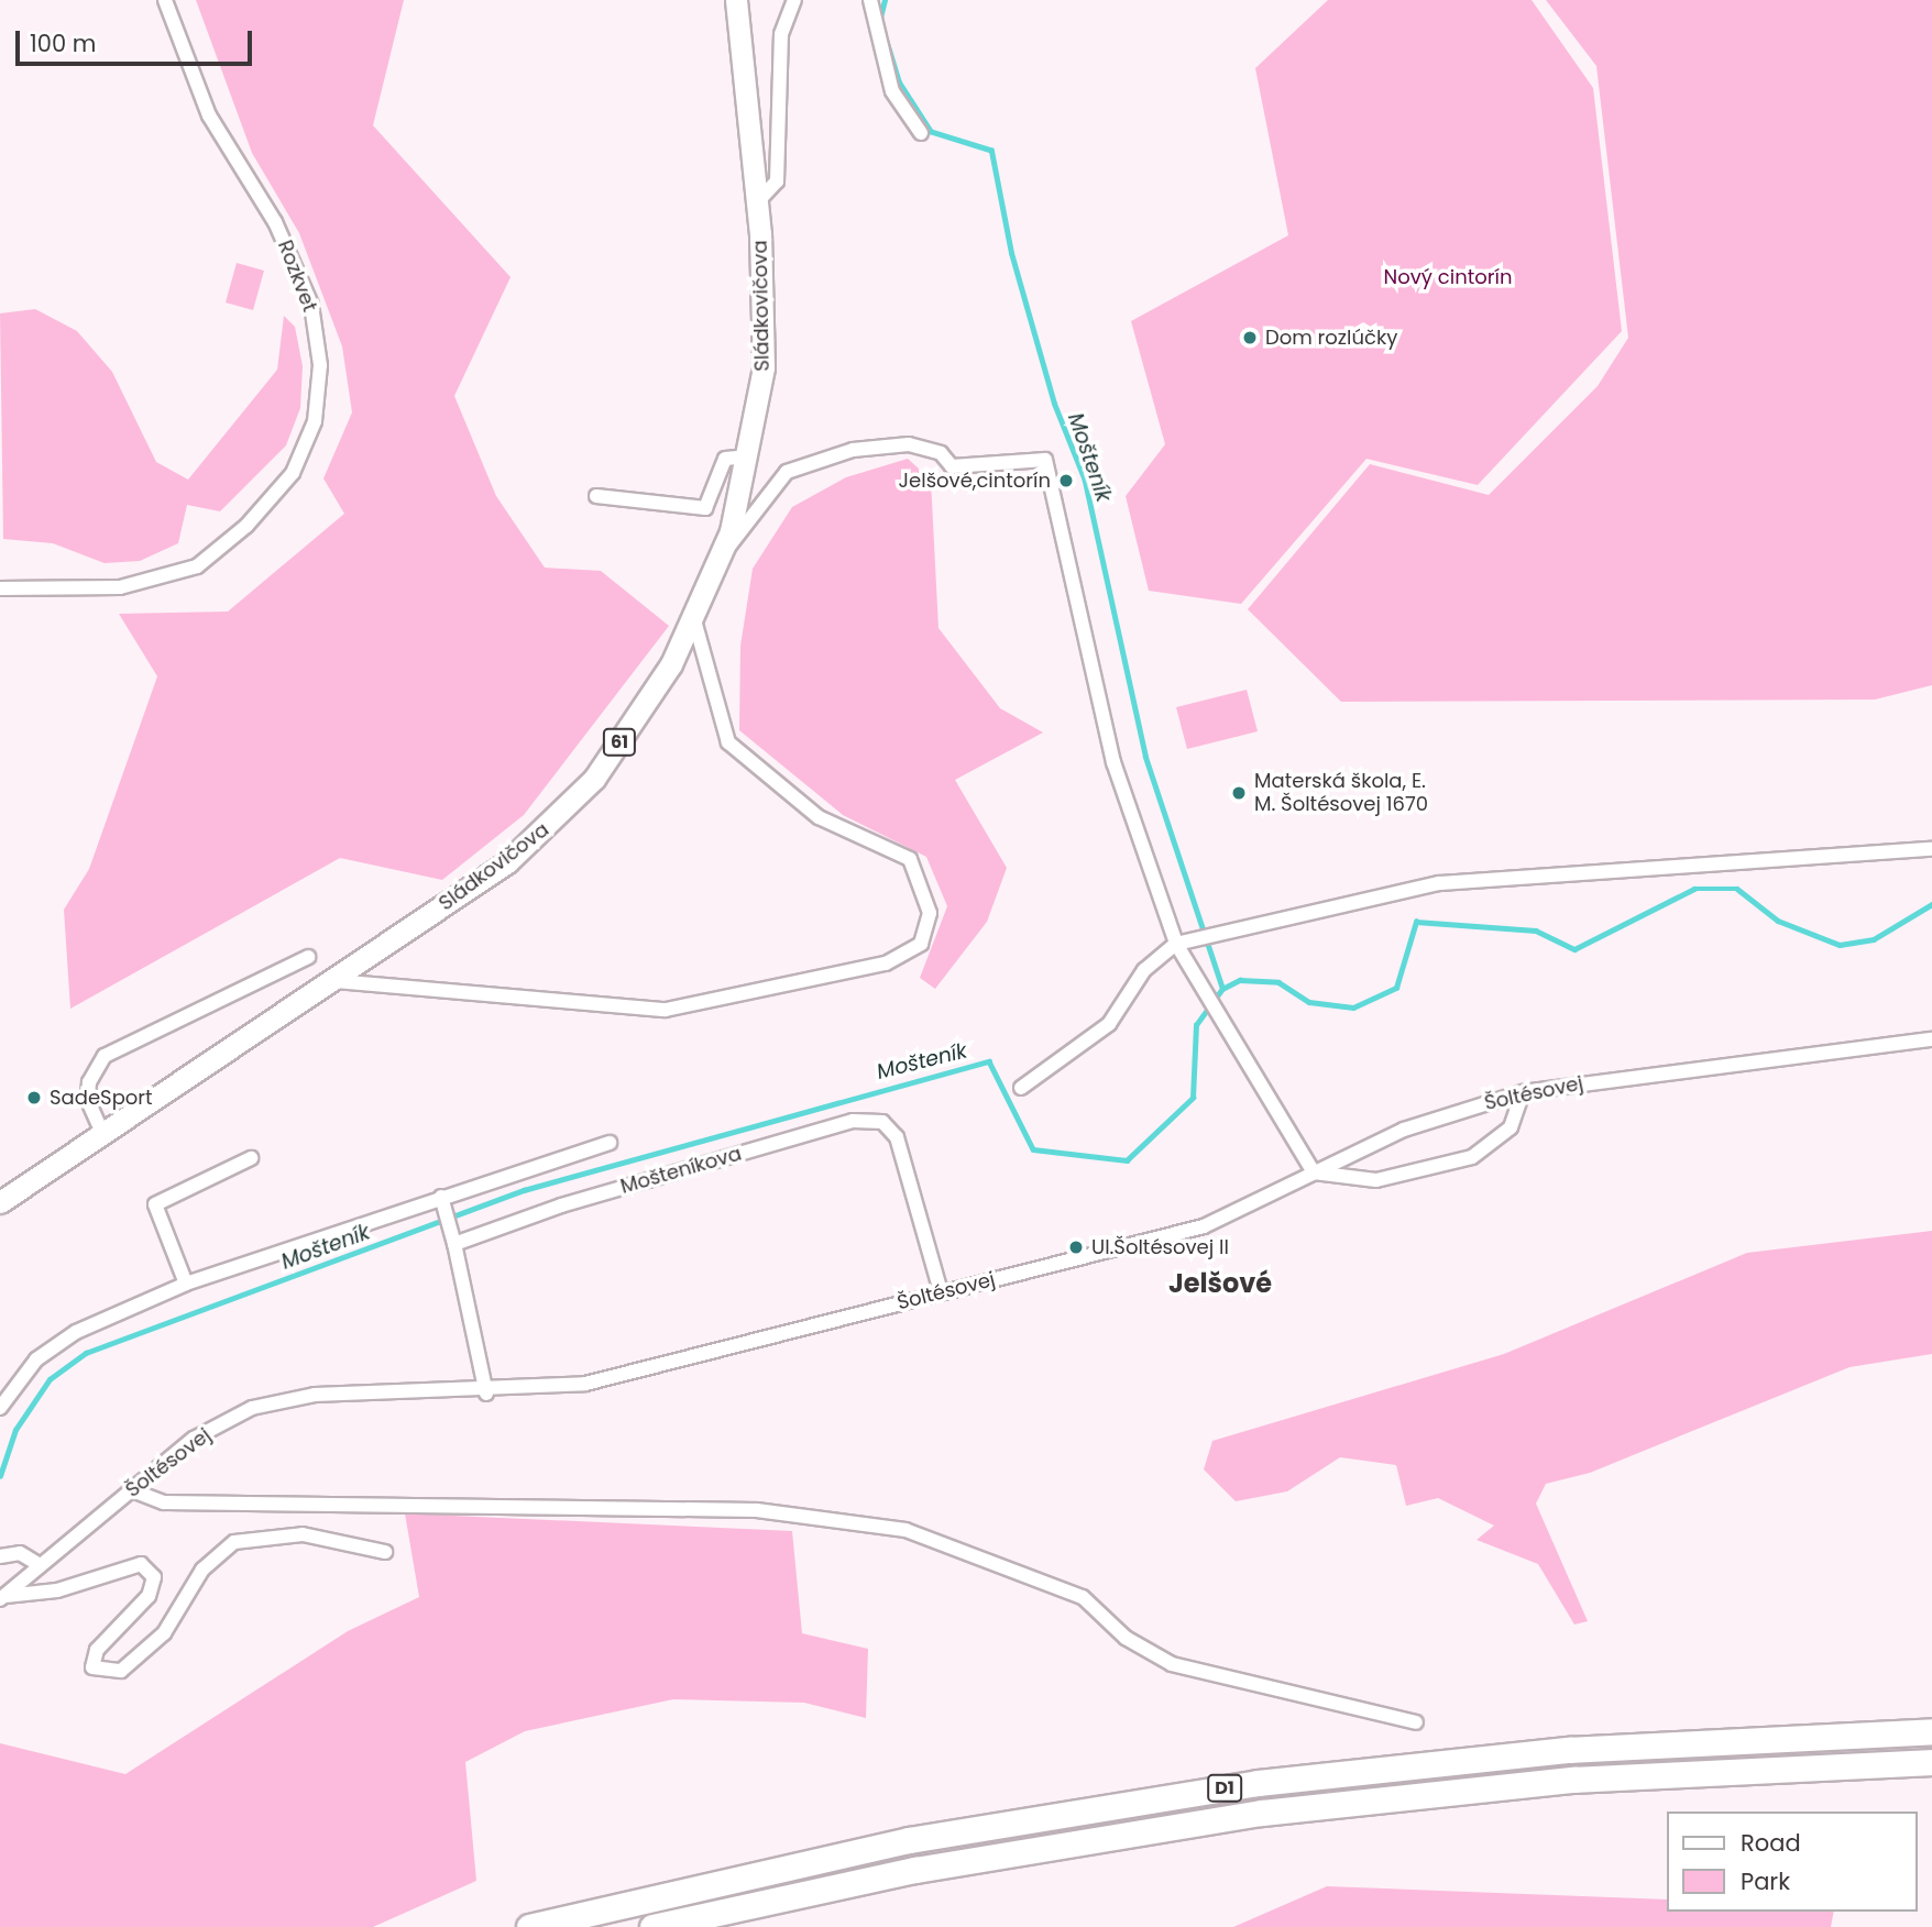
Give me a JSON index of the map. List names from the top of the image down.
{
  "streets": {
    "highway": ["D1"],
    "main road": ["Sládkovičova", "61"],
    "street": ["Rozkvet", "Šoltésovej", "Mošteníkova"]
  },
  "crossings": [
    ["Šoltésovej", "Mošteníkova"]
  ],
  "districts": ["Jelšové"],
  "water": ["Mošteník"],
  "parks": ["Nový cintorín"],
  "places": [
    "Dom rozlúčky",
    "Jelšové,cintorín",
    "Materská škola, E. M. Šoltésovej 1670",
    "SadeSport",
    "Ul.Šoltésovej II"
  ],
  "legend": ["Road", "Park"],
  "scale_bar": "100 m"
}
